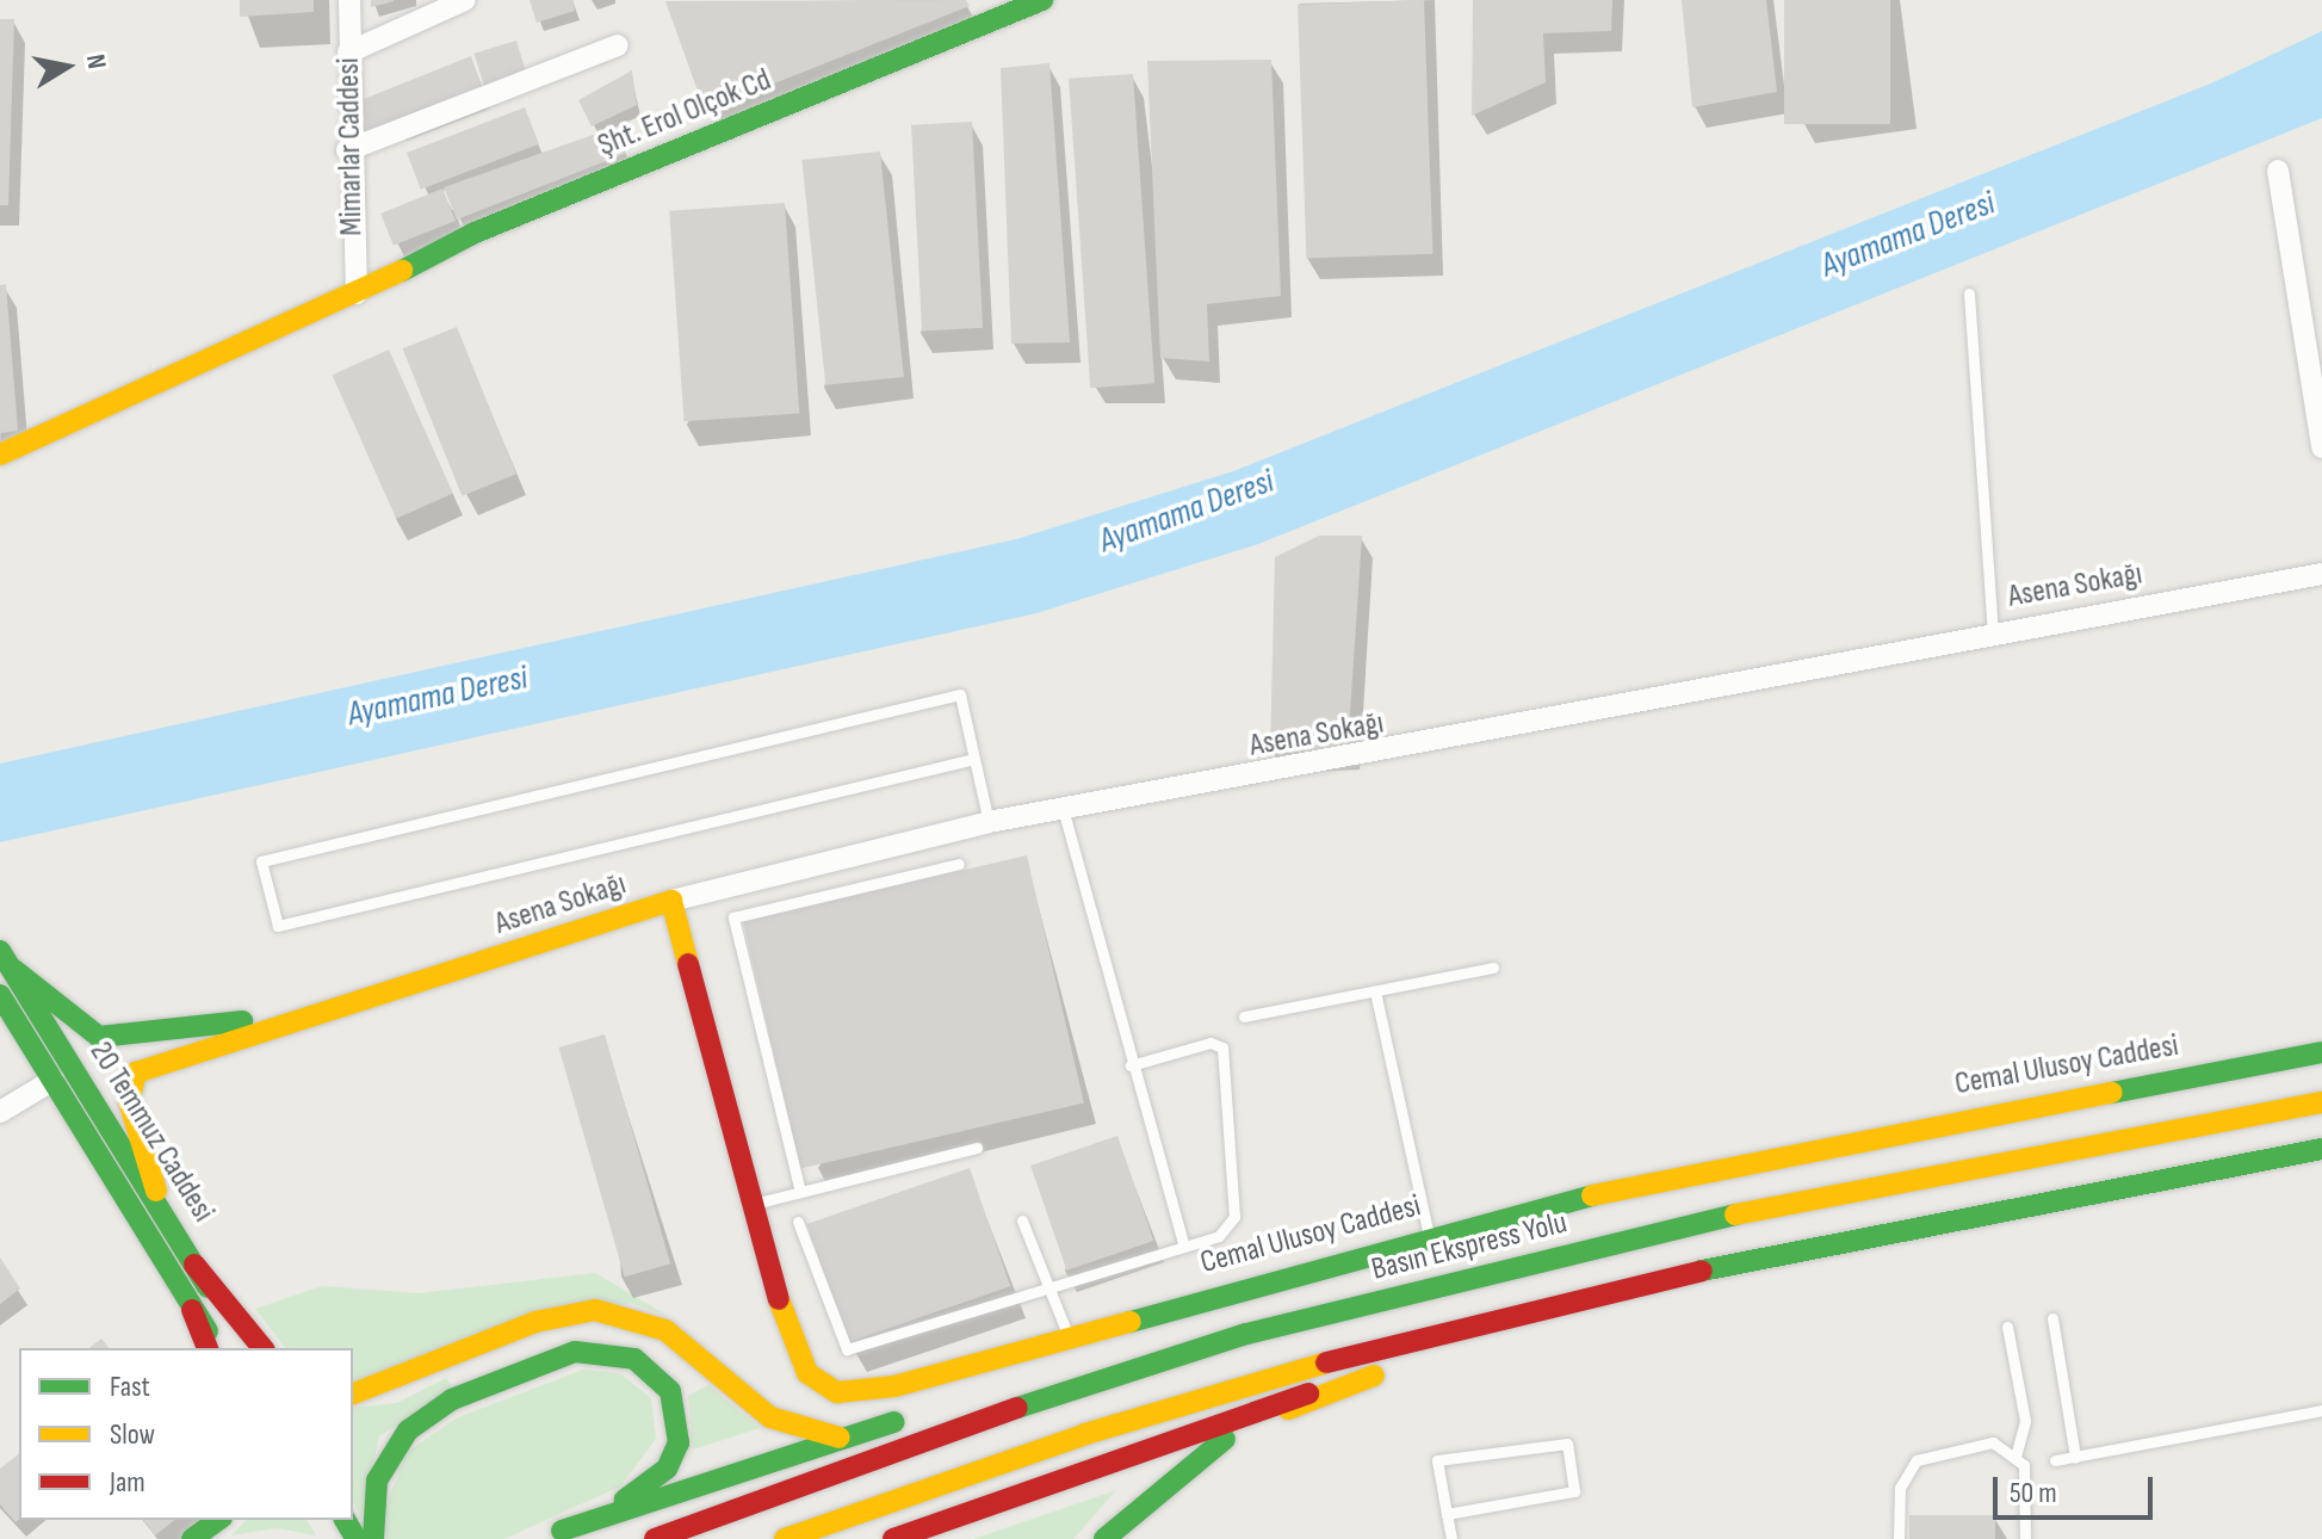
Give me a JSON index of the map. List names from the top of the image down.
{
  "streets": {
    "main road": [
      "Şht. Erol Olçok Cd",
      "Asena Sokağı",
      "Cemal Ulusoy Caddesi",
      "20 Temmuz Caddesi",
      "Basın Ekspress Yolu"
    ],
    "street": ["Mimarlar Caddesi"]
  },
  "crossings": [
    ["Şht. Erol Olçok Cd", "Mimarlar Caddesi"],
    ["Asena Sokağı", "Cemal Ulusoy Caddesi"]
  ],
  "water": ["Ayamama Deresi"],
  "legend": ["Fast", "Slow", "Jam"],
  "scale_bar": "50 m",
  "north": "right"
}
